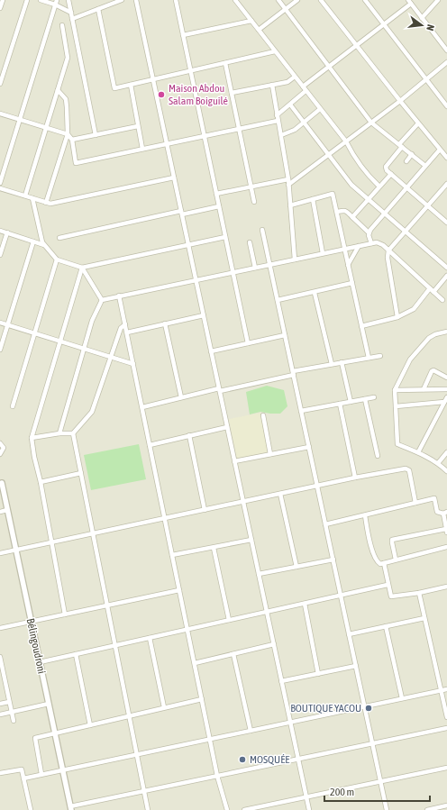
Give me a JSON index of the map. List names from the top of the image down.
{
  "streets": {
    "street": ["Bélingoudroni"]
  },
  "places": ["Maison Abdou Salam Boiguilé", "BOUTIQUE YACOU", "MOSQUÉE"],
  "scale_bar": "200 m",
  "north": "right"
}
